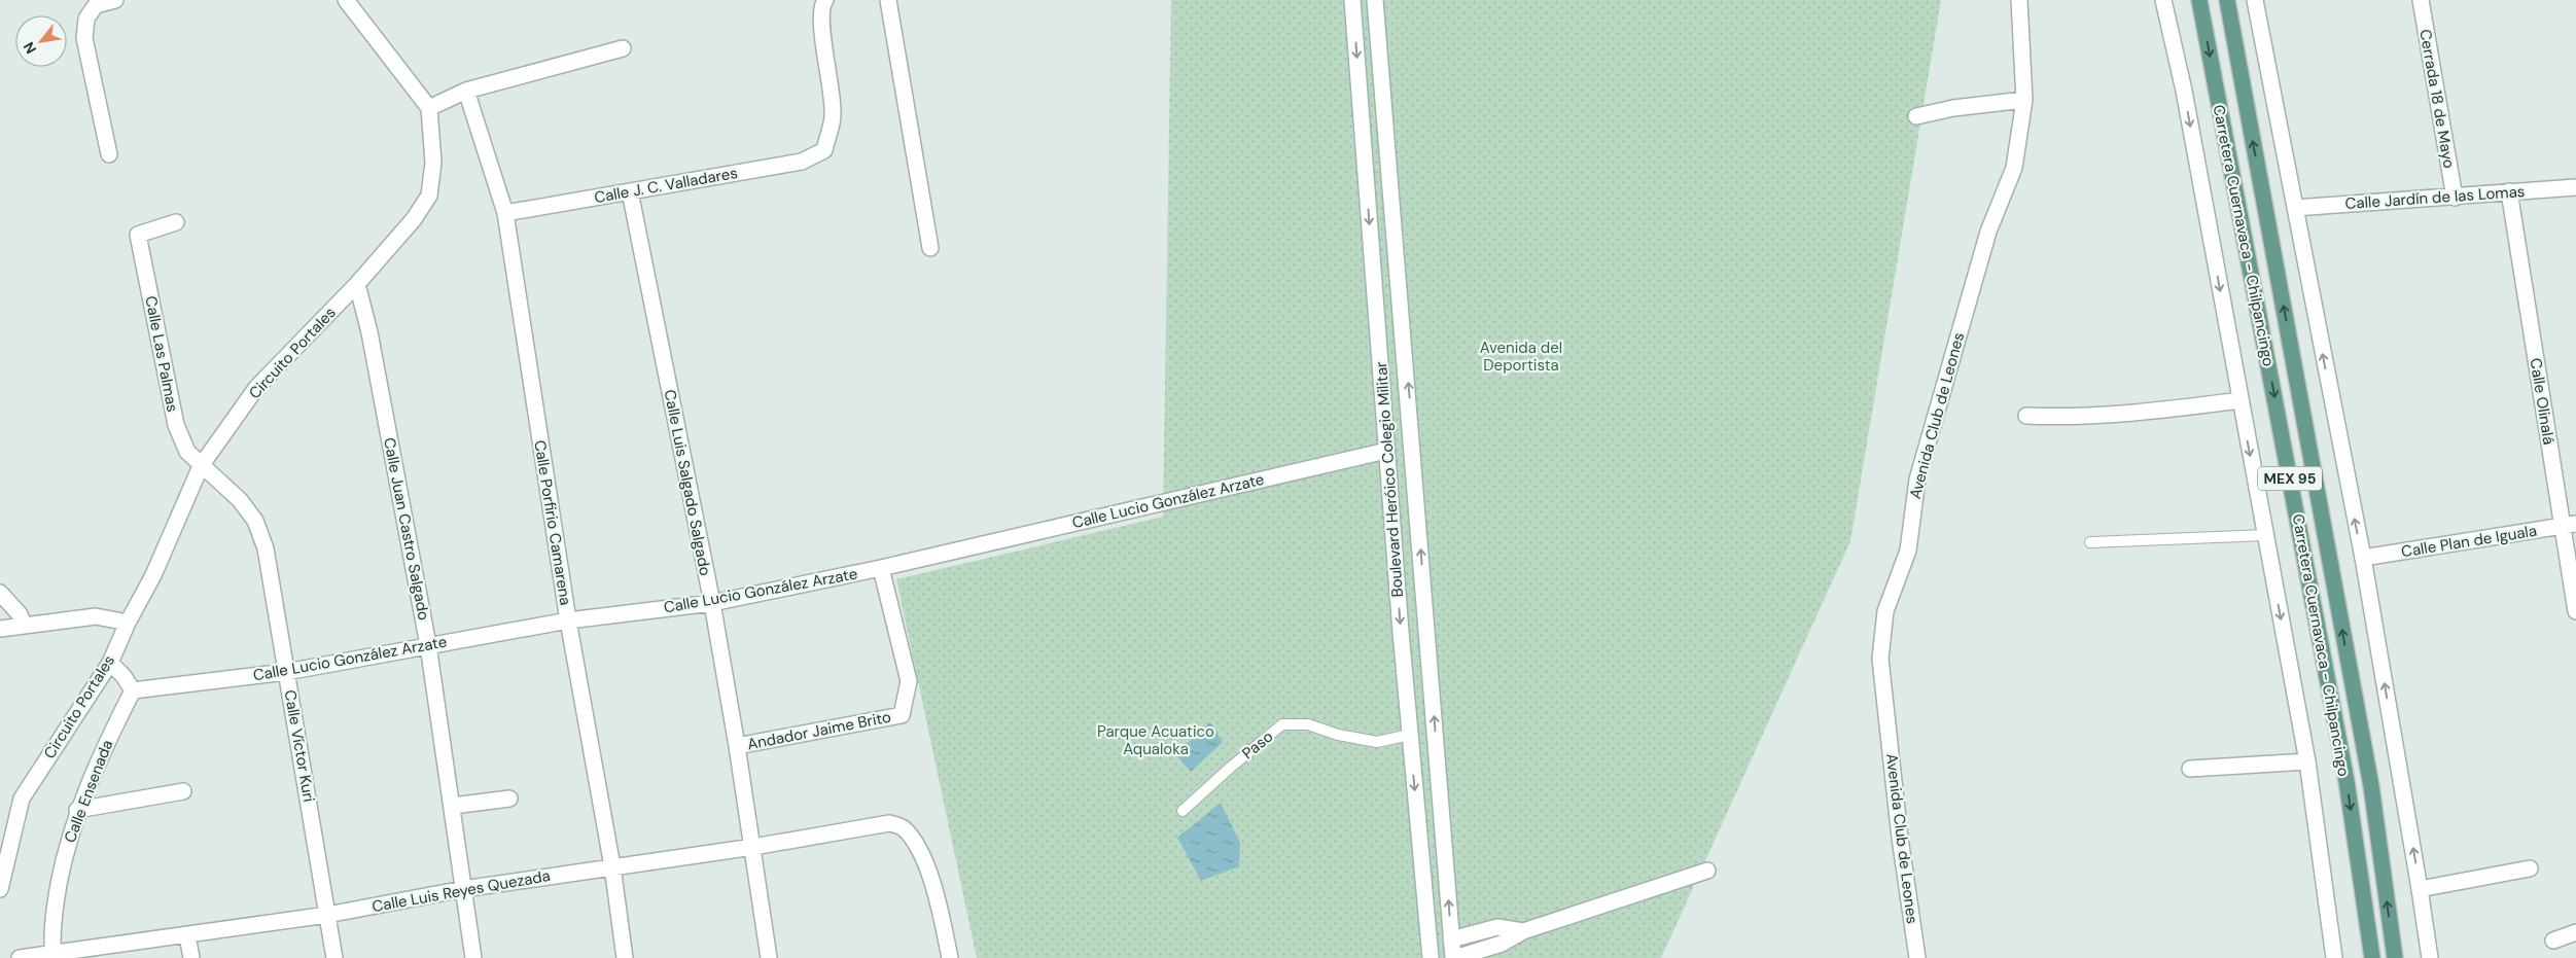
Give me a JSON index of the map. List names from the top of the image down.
{
  "streets": {
    "main road": ["Carretera Cuernavaca - Chilpancingo", "MEX 95"],
    "street": [
      "Cerrada 18 de Mayo",
      "Calle J. C. Valladares",
      "Calle Jardín de las Lomas",
      "Circuito Portales",
      "Calle Las Palmas",
      "Calle Olinalá",
      "Avenida Club de Leones",
      "Boulevard Heróico Colegio Militar",
      "Calle Luis Salgado Salgado",
      "Calle Lucio González Arzate",
      "Calle Porfirio Camarena",
      "Calle Juan Castro Salgado",
      "Calle Plan de Iguala",
      "Andador Jaime Brito",
      "Calle Víctor Kuri",
      "Calle Ensenada",
      "Calle Luis Reyes Quezada"
    ],
    "lane": ["Paso"]
  },
  "crossings": [
    ["Cerrada 18 de Mayo", "Calle Jardín de las Lomas"],
    ["Calle J. C. Valladares", "Calle Luis Salgado Salgado"],
    ["Calle J. C. Valladares", "Calle Porfirio Camarena"],
    ["Calle Jardín de las Lomas", "Calle Olinalá"],
    ["Circuito Portales", "Calle Las Palmas"],
    ["Circuito Portales", "Calle Juan Castro Salgado"],
    ["Circuito Portales", "Calle Víctor Kuri"],
    ["Calle Las Palmas", "Calle Víctor Kuri"],
    ["Calle Olinalá", "Calle Plan de Iguala"],
    ["Boulevard Heróico Colegio Militar", "Calle Lucio González Arzate"],
    ["Boulevard Heróico Colegio Militar", "Paso"],
    ["Calle Luis Salgado Salgado", "Calle Lucio González Arzate"],
    ["Calle Luis Salgado Salgado", "Andador Jaime Brito"],
    ["Calle Luis Salgado Salgado", "Calle Luis Reyes Quezada"],
    ["Calle Lucio González Arzate", "Calle Porfirio Camarena"],
    ["Calle Lucio González Arzate", "Calle Juan Castro Salgado"],
    ["Calle Lucio González Arzate", "Andador Jaime Brito"],
    ["Calle Lucio González Arzate", "Calle Víctor Kuri"],
    ["Calle Lucio González Arzate", "Calle Ensenada"],
    ["Calle Porfirio Camarena", "Calle Luis Reyes Quezada"],
    ["Calle Juan Castro Salgado", "Calle Luis Reyes Quezada"],
    ["Calle Víctor Kuri", "Calle Luis Reyes Quezada"],
    ["Calle Ensenada", "Calle Luis Reyes Quezada"]
  ],
  "parks": ["Avenida del Deportista", "Parque Acuatico Aqualoka"],
  "north": "bottom left"
}
